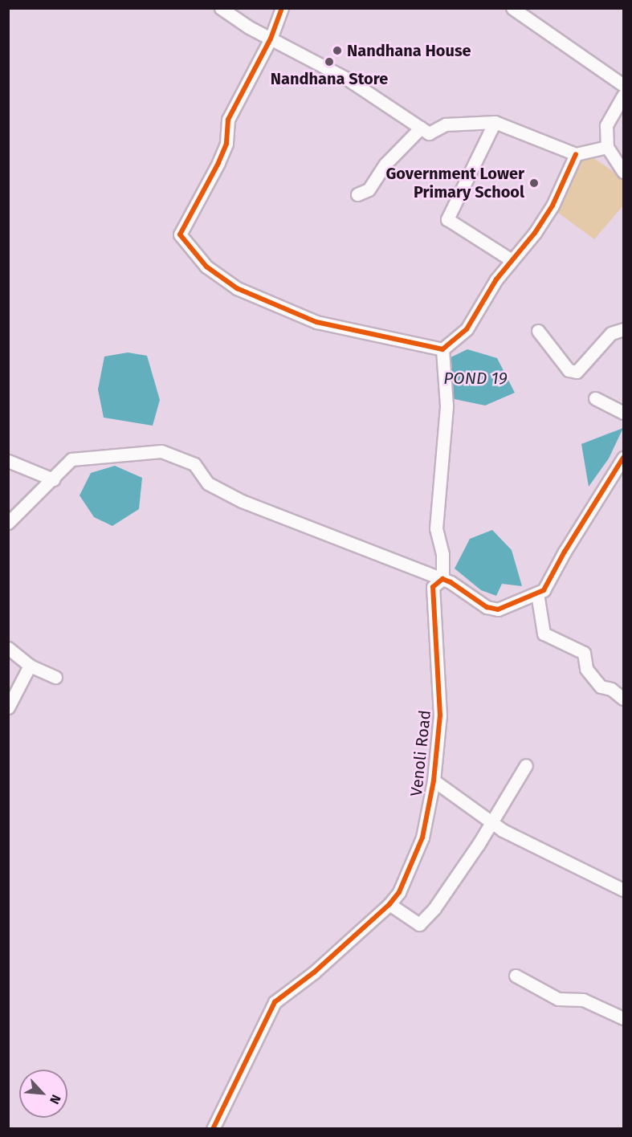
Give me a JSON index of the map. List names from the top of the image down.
{
  "streets": {
    "street": ["Venoli Road"]
  },
  "water": ["POND 19"],
  "places": ["Nandhana House", "Nandhana Store", "Government Lower Primary School"],
  "north": "bottom right"
}
